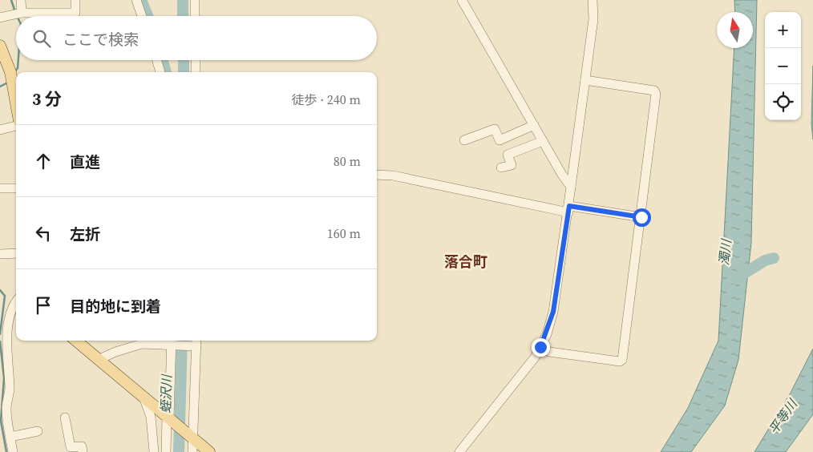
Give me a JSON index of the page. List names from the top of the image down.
{
  "districts": ["落合町"],
  "water": ["濁川", "蛭沢川", "平等川"],
  "north": "top",
  "page": {
    "map_buttons": ["+", "−"],
    "search": "ここで検索",
    "heading": ["3 分", "徒歩 · 240 m"],
    "list": [
      ["直進", "80 m"],
      ["左折", "160 m"],
      "目的地に到着"
    ]
  }
}
